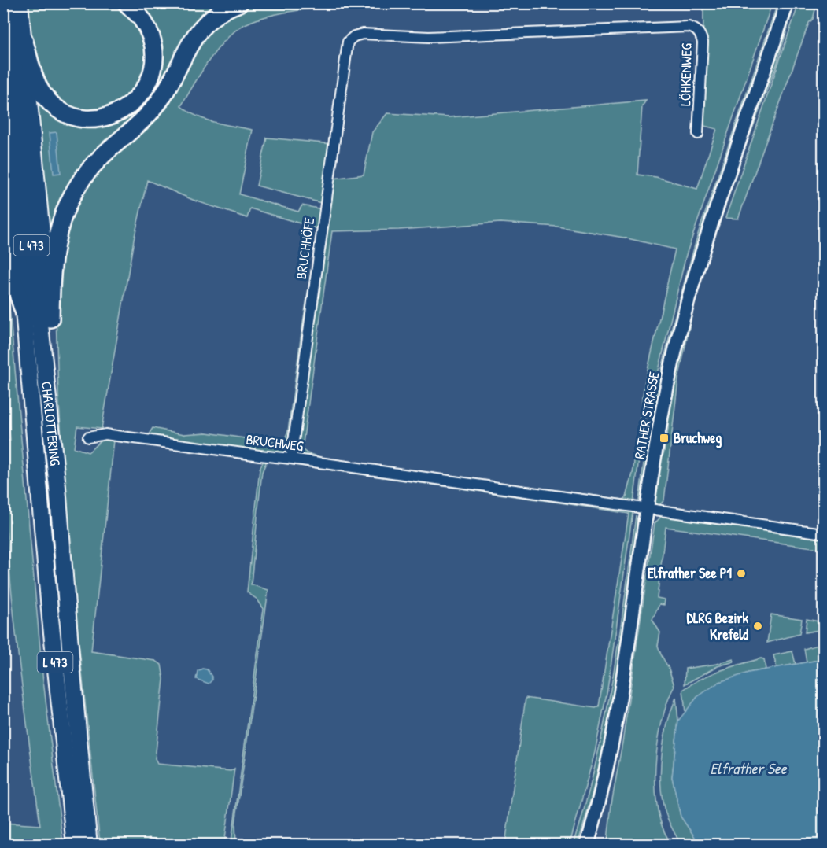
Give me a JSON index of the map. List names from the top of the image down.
{
  "streets": {
    "highway": ["L 473", "CHARLOTTERING"],
    "main road": ["RATHER STRASSE"],
    "street": ["LÖHKENWEG", "BRUCHHÖFE", "BRUCHWEG"]
  },
  "crossings": [
    ["LÖHKENWEG", "BRUCHHÖFE"],
    ["BRUCHHÖFE", "BRUCHWEG"],
    ["RATHER STRASSE", "BRUCHWEG"]
  ],
  "water": ["Elfrather See"],
  "places": {
    "transit": ["Bruchweg"],
    "other": ["Elfrather See P1", "DLRG Bezirk Krefeld"]
  }
}
